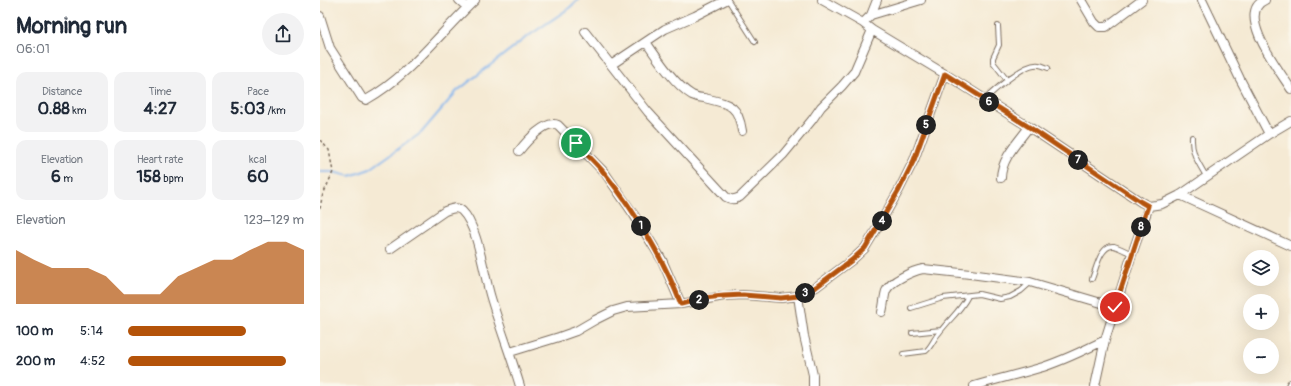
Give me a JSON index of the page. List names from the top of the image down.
{
  "page": {
    "heading": ["Morning run", "06:01"],
    "stats": [
      ["Distance", "0.88 km"],
      ["Time", "4:27"],
      ["Pace", "5:03 /km"],
      ["Elevation", "6 m"],
      ["Heart rate", "158 bpm"],
      ["kcal", "60"]
    ],
    "pins": [
      "6",
      "5",
      "7",
      "4",
      "1",
      "8",
      "3",
      "2"
    ],
    "chart": ["Elevation", "123–129 m"],
    "map_buttons": ["+", "−"],
    "list": [
      {
        "name": "100 m",
        "note": "5:14"
      },
      {
        "name": "200 m",
        "note": "4:52"
      }
    ]
  }
}
